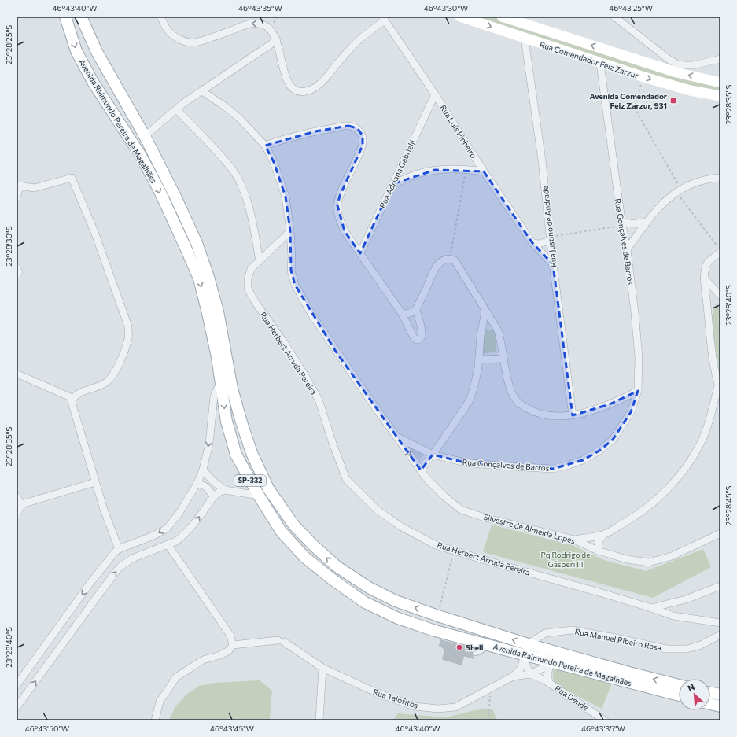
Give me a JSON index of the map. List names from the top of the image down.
{
  "streets": {
    "main road": ["Rua Comendador Feiz Zarzur", "Avenida Raimundo Pereira de Magalhães", "SP-332"],
    "street": [
      "Rua Luís Pinheiro",
      "Rua Adriana Gabrielli",
      "Rua Justino de Andrade",
      "Rua Gonçalves de Barros",
      "Rua Herbert Arruda Pereira",
      "Silvestre de Almeida Lopes",
      "Rua Manuel Ribeiro Rosa",
      "Rua Dende",
      "Rua Talofitos"
    ]
  },
  "crossings": [
    ["Rua Comendador Feiz Zarzur", "Rua Justino de Andrade"],
    ["Rua Comendador Feiz Zarzur", "Rua Gonçalves de Barros"],
    ["Avenida Raimundo Pereira de Magalhães", "Rua Manuel Ribeiro Rosa"],
    ["Avenida Raimundo Pereira de Magalhães", "Rua Dende"],
    ["Avenida Raimundo Pereira de Magalhães", "Rua Talofitos"],
    ["Rua Luís Pinheiro", "Rua Adriana Gabrielli"],
    ["Rua Luís Pinheiro", "Rua Justino de Andrade"],
    ["Rua Gonçalves de Barros", "Rua Herbert Arruda Pereira"],
    ["Rua Gonçalves de Barros", "Silvestre de Almeida Lopes"],
    ["Rua Manuel Ribeiro Rosa", "Rua Talofitos"]
  ],
  "parks": ["Pq Rodrigo de Gásperi III"],
  "places": {
    "transit": ["Avenida Comendador Feiz Zarzur, 931"],
    "other": ["Shell"]
  },
  "north": "top left",
  "coordinates": [
    "46°43'40\"W",
    "46°43'35\"W",
    "46°43'30\"W",
    "46°43'25\"W",
    "23°28'25\"S",
    "23°28'35\"S",
    "23°28'30\"S",
    "23°28'40\"S",
    "23°28'45\"S",
    "46°43'50\"W",
    "46°43'45\"W"
  ]
}
